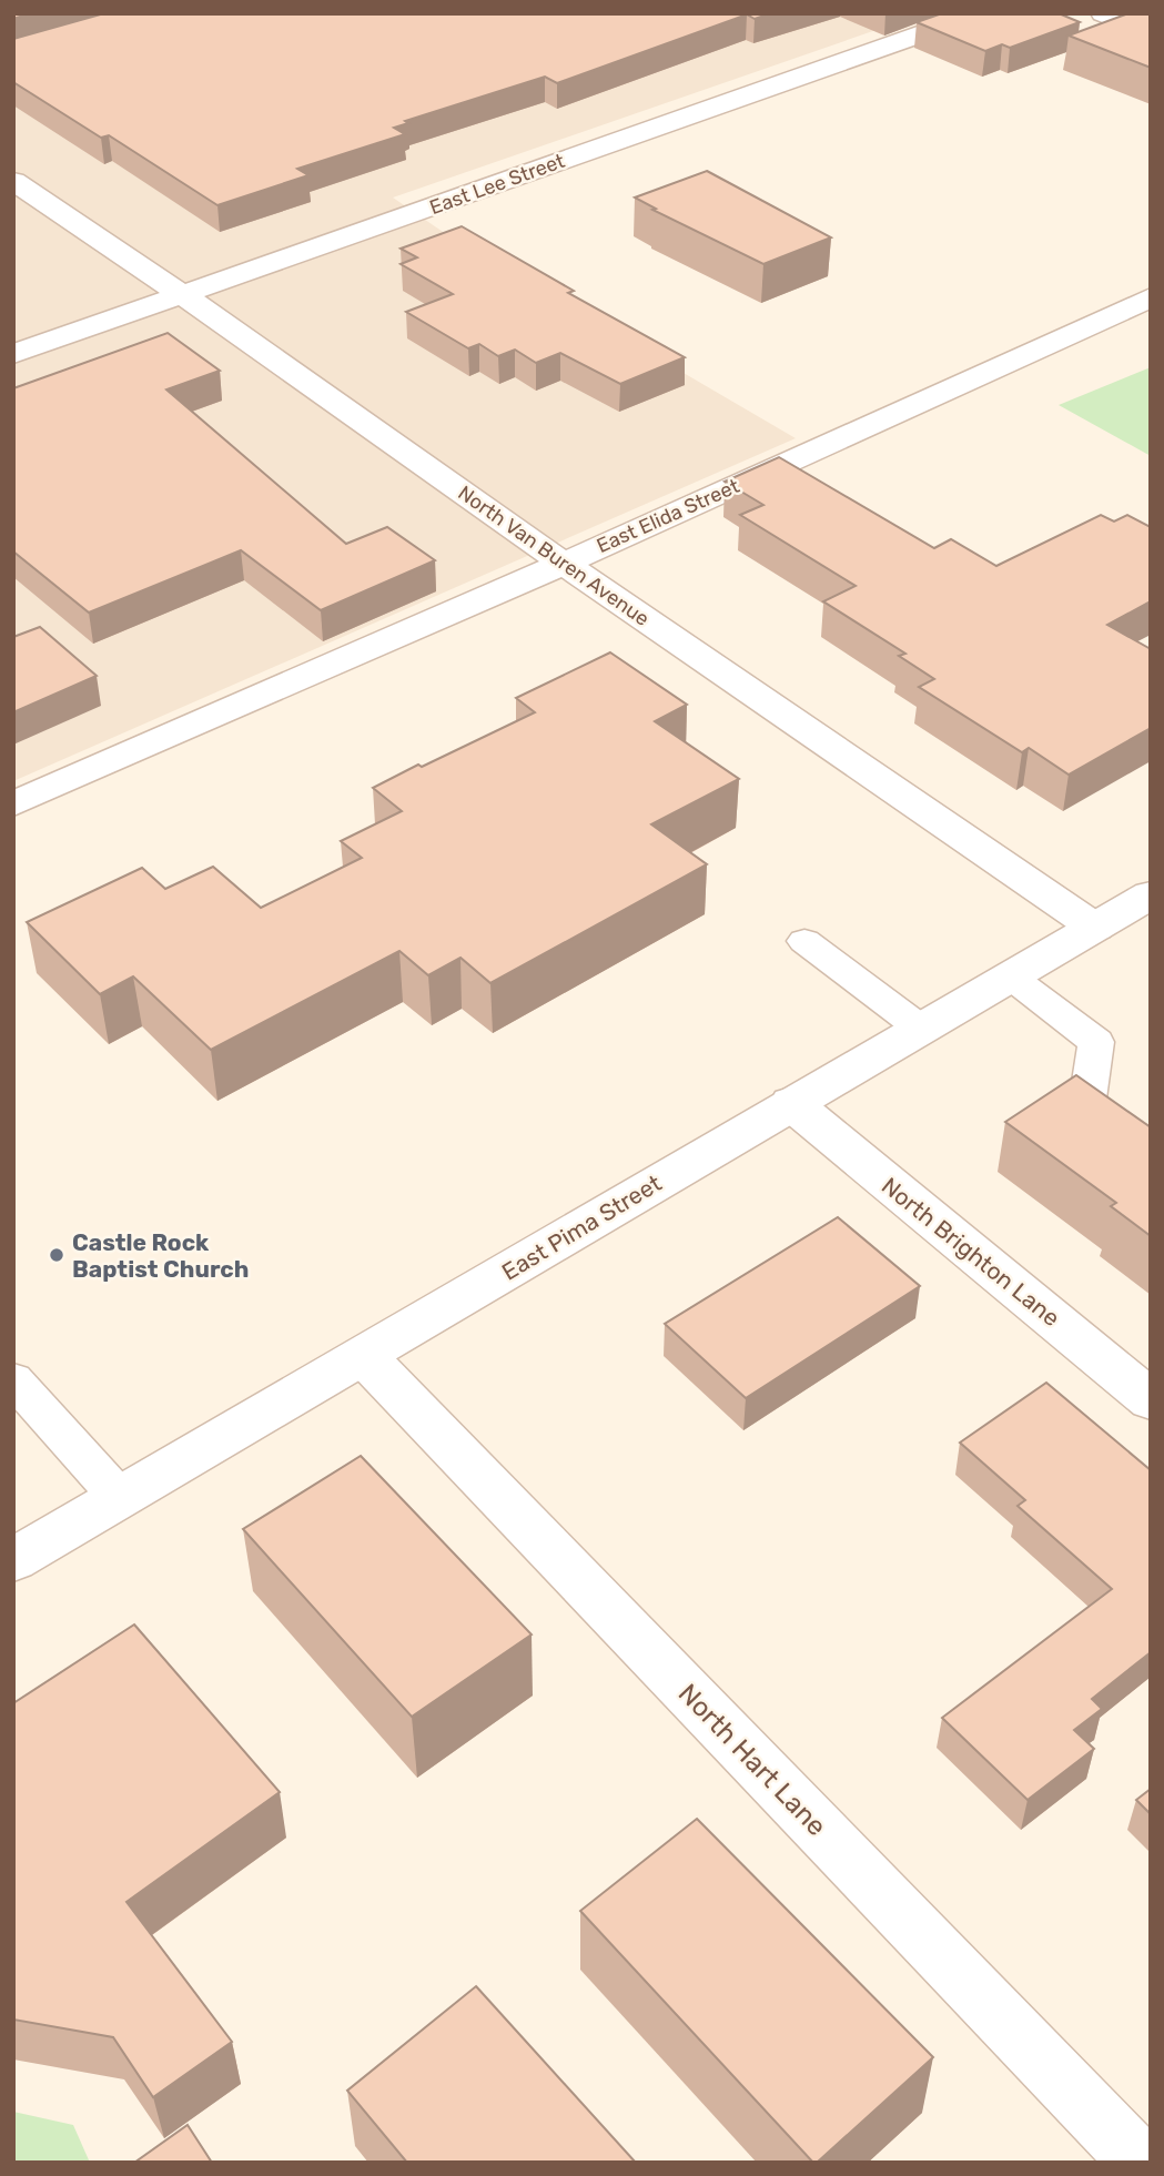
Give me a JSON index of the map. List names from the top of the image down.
{
  "streets": {
    "street": [
      "East Lee Street",
      "East Elida Street",
      "North Van Buren Avenue",
      "East Pima Street",
      "North Brighton Lane",
      "North Hart Lane"
    ]
  },
  "crossings": [
    ["East Lee Street", "North Van Buren Avenue"],
    ["East Elida Street", "North Van Buren Avenue"],
    ["North Van Buren Avenue", "East Pima Street"],
    ["East Pima Street", "North Brighton Lane"],
    ["East Pima Street", "North Hart Lane"]
  ],
  "places": ["Castle Rock Baptist Church"]
}
